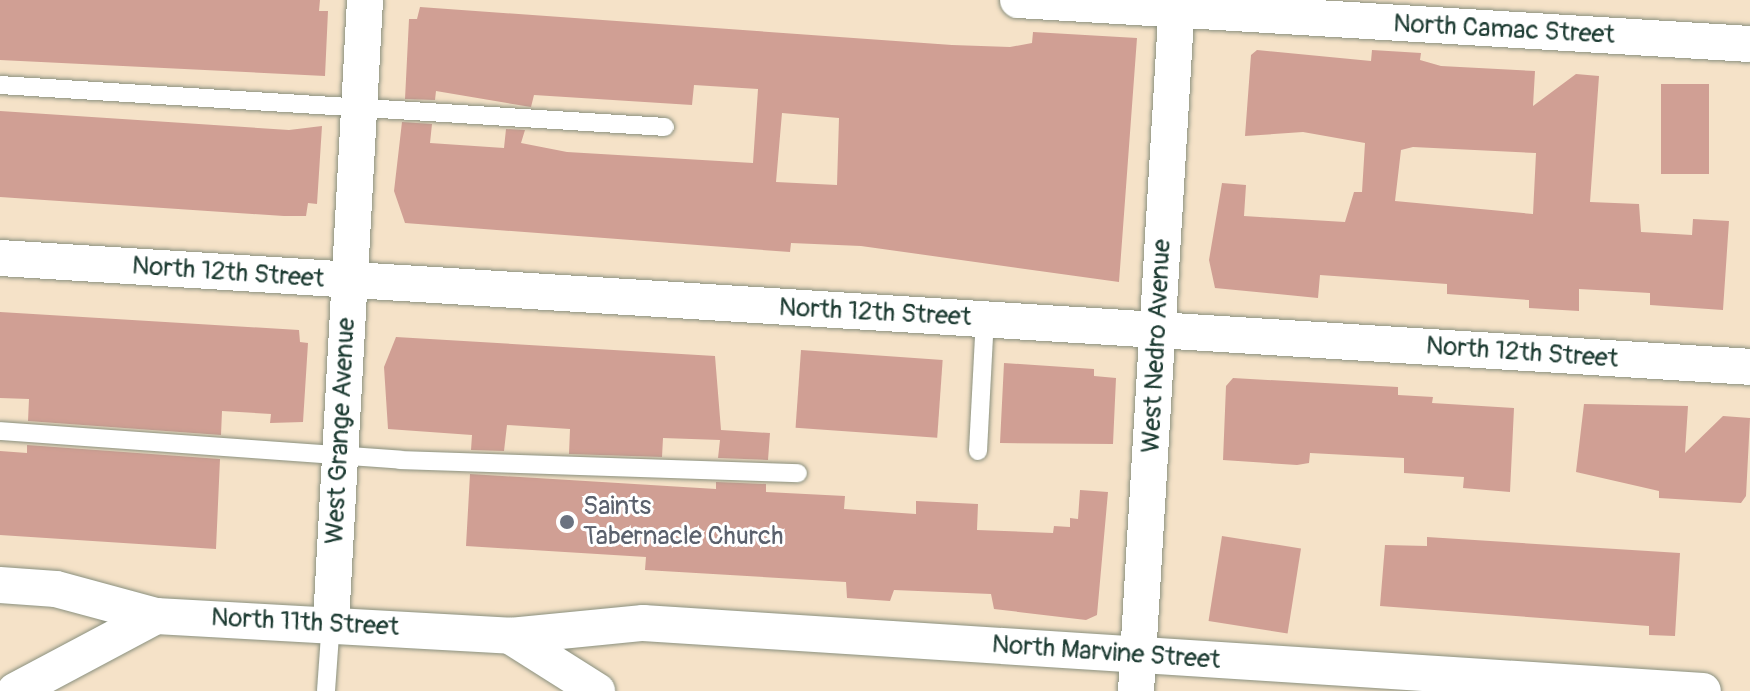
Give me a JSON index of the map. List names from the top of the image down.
{
  "streets": {
    "street": [
      "North Camac Street",
      "North 12th Street",
      "West Nedro Avenue",
      "West Grange Avenue",
      "North 11th Street",
      "North Marvine Street"
    ]
  },
  "crossings": [
    ["North Camac Street", "West Nedro Avenue"],
    ["North 12th Street", "West Nedro Avenue"],
    ["North 12th Street", "West Grange Avenue"],
    ["West Nedro Avenue", "North Marvine Street"],
    ["West Grange Avenue", "North 11th Street"],
    ["North 11th Street", "North Marvine Street"]
  ],
  "places": ["Saints Tabernacle Church"]
}
